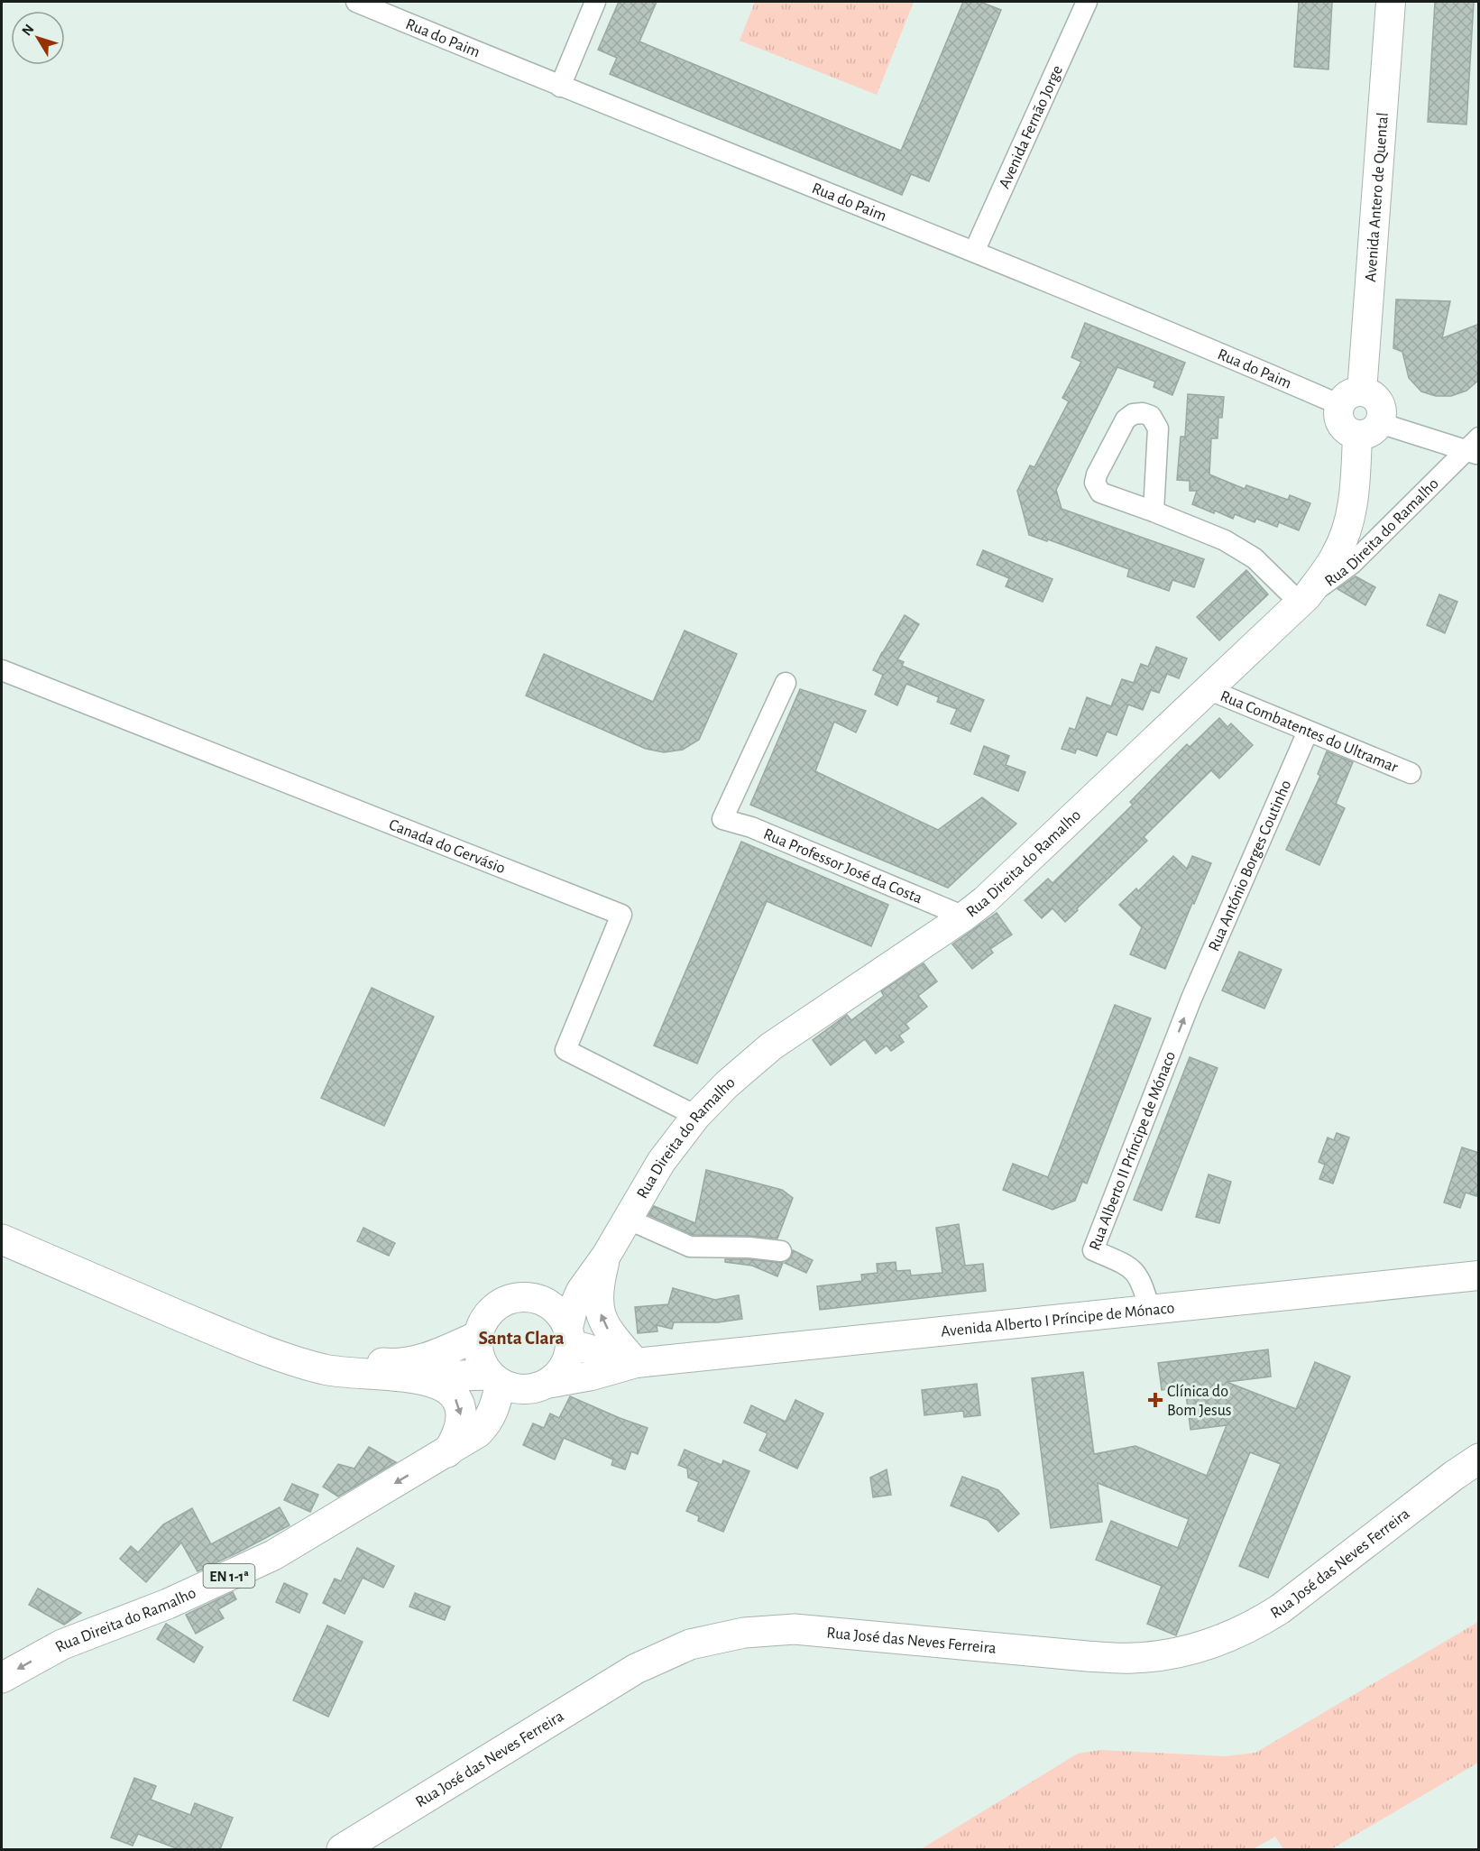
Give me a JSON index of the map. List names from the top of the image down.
{
  "streets": {
    "main road": [
      "Avenida Antero de Quental",
      "Rua Direita do Ramalho",
      "Avenida Alberto I Príncipe de Mónaco",
      "Rua José das Neves Ferreira",
      "EN 1-1ª"
    ],
    "street": [
      "Rua do Paim",
      "Avenida Fernão Jorge",
      "Rua Combatentes do Ultramar",
      "Canada do Gervásio",
      "Rua António Borges Coutinho",
      "Rua Professor José da Costa",
      "Rua Alberto II Príncipe de Mónaco"
    ]
  },
  "crossings": [
    ["Rua do Paim", "Avenida Fernão Jorge"],
    ["Rua do Paim", "Avenida Antero de Quental"],
    ["Rua Direita do Ramalho", "Rua Combatentes do Ultramar"],
    ["Rua Direita do Ramalho", "Canada do Gervásio"],
    ["Rua Direita do Ramalho", "Rua Professor José da Costa"],
    ["Rua Direita do Ramalho", "Avenida Alberto I Príncipe de Mónaco"],
    ["Rua Direita do Ramalho", "EN 1-1ª"],
    ["Rua Combatentes do Ultramar", "Rua António Borges Coutinho"],
    ["Rua António Borges Coutinho", "Rua Alberto II Príncipe de Mónaco"],
    ["Rua Alberto II Príncipe de Mónaco", "Avenida Alberto I Príncipe de Mónaco"],
    ["Avenida Alberto I Príncipe de Mónaco", "EN 1-1ª"]
  ],
  "one_way": ["Rua Alberto II Príncipe de Mónaco"],
  "districts": ["Santa Clara"],
  "places": {
    "health": ["Clínica do Bom Jesus"]
  },
  "north": "top left"
}
